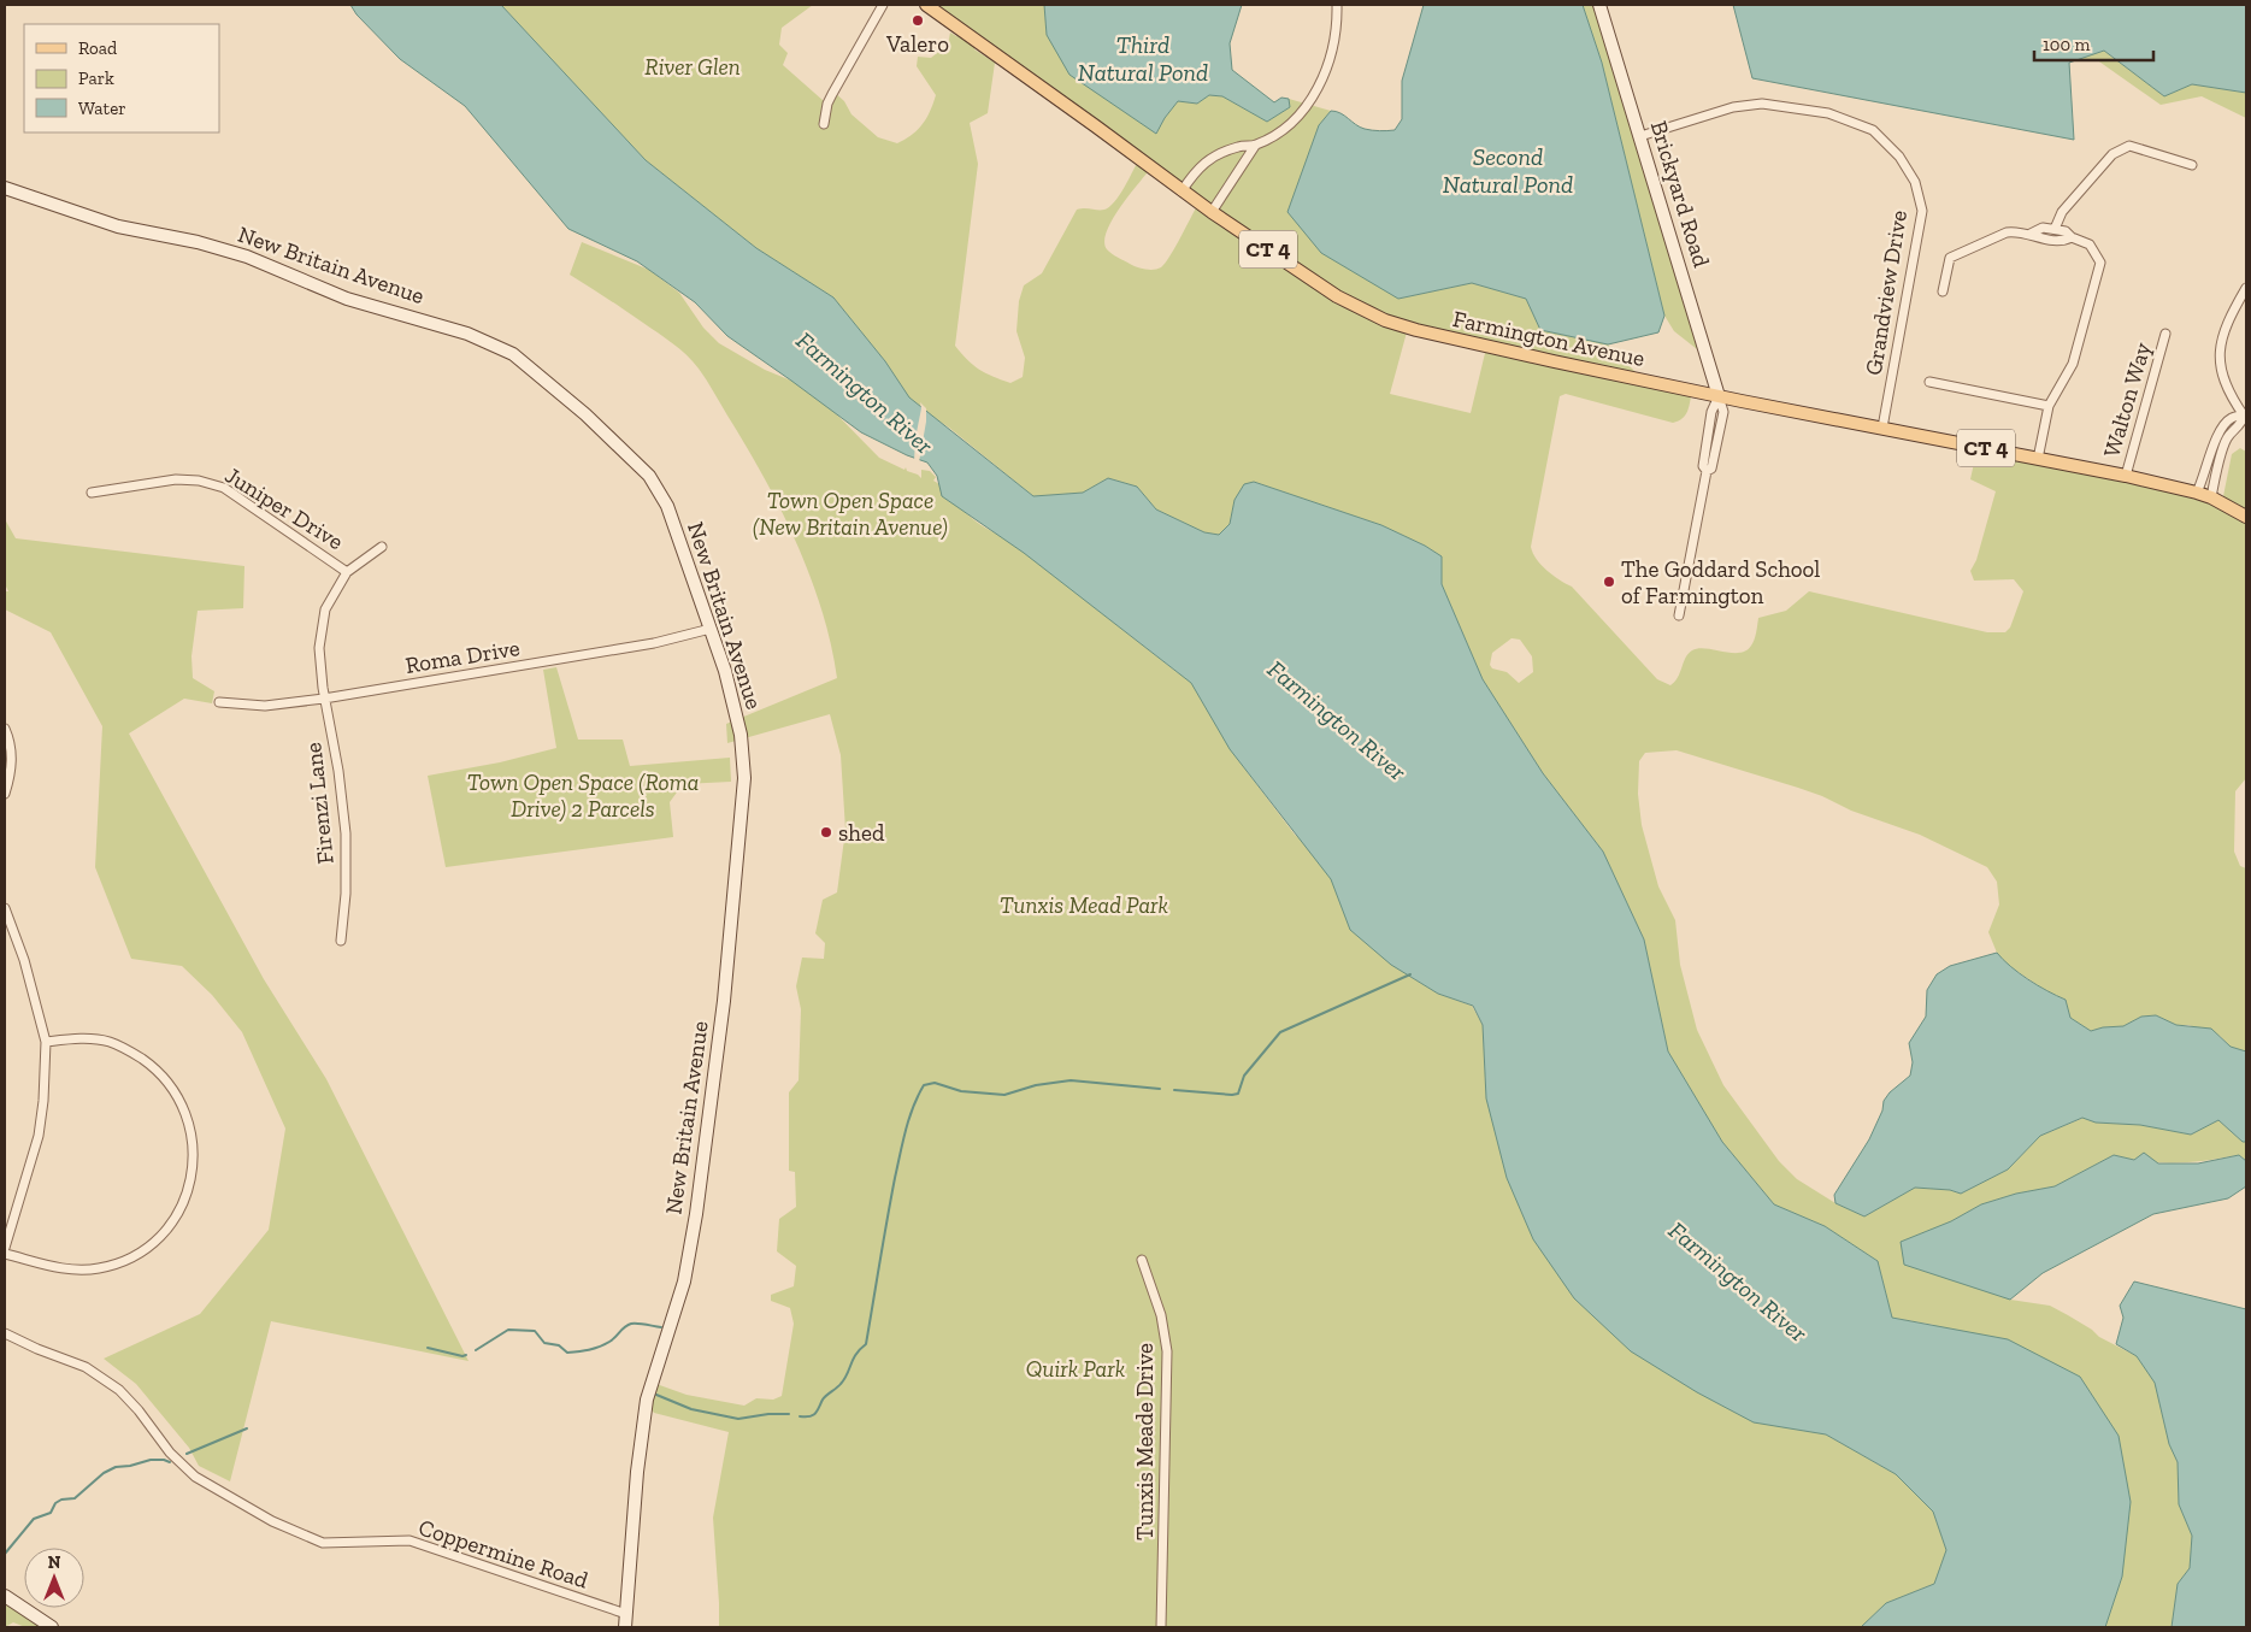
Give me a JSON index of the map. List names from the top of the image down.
{
  "streets": {
    "main road": ["CT 4", "Farmington Avenue"],
    "street": [
      "Brickyard Road",
      "New Britain Avenue",
      "Grandview Drive",
      "Walton Way",
      "Juniper Drive",
      "Roma Drive",
      "Firenzi Lane",
      "Tunxis Meade Drive",
      "Coppermine Road"
    ]
  },
  "crossings": [
    ["Brickyard Road", "Grandview Drive"],
    ["Brickyard Road", "Farmington Avenue"],
    ["New Britain Avenue", "Roma Drive"],
    ["New Britain Avenue", "Coppermine Road"],
    ["Grandview Drive", "Farmington Avenue"],
    ["Farmington Avenue", "Walton Way"],
    ["Juniper Drive", "Firenzi Lane"],
    ["Roma Drive", "Firenzi Lane"]
  ],
  "water": ["Third Natural Pond", "Second Natural Pond", "Farmington River"],
  "parks": [
    "River Glen",
    "Town Open Space (New Britain Avenue)",
    "Town Open Space (Roma Drive) 2 Parcels",
    "Tunxis Mead Park",
    "Quirk Park"
  ],
  "places": ["Valero", "The Goddard School of Farmington", "shed"],
  "legend": ["Road", "Park", "Water"],
  "scale_bar": "100 m",
  "north": "top"
}
